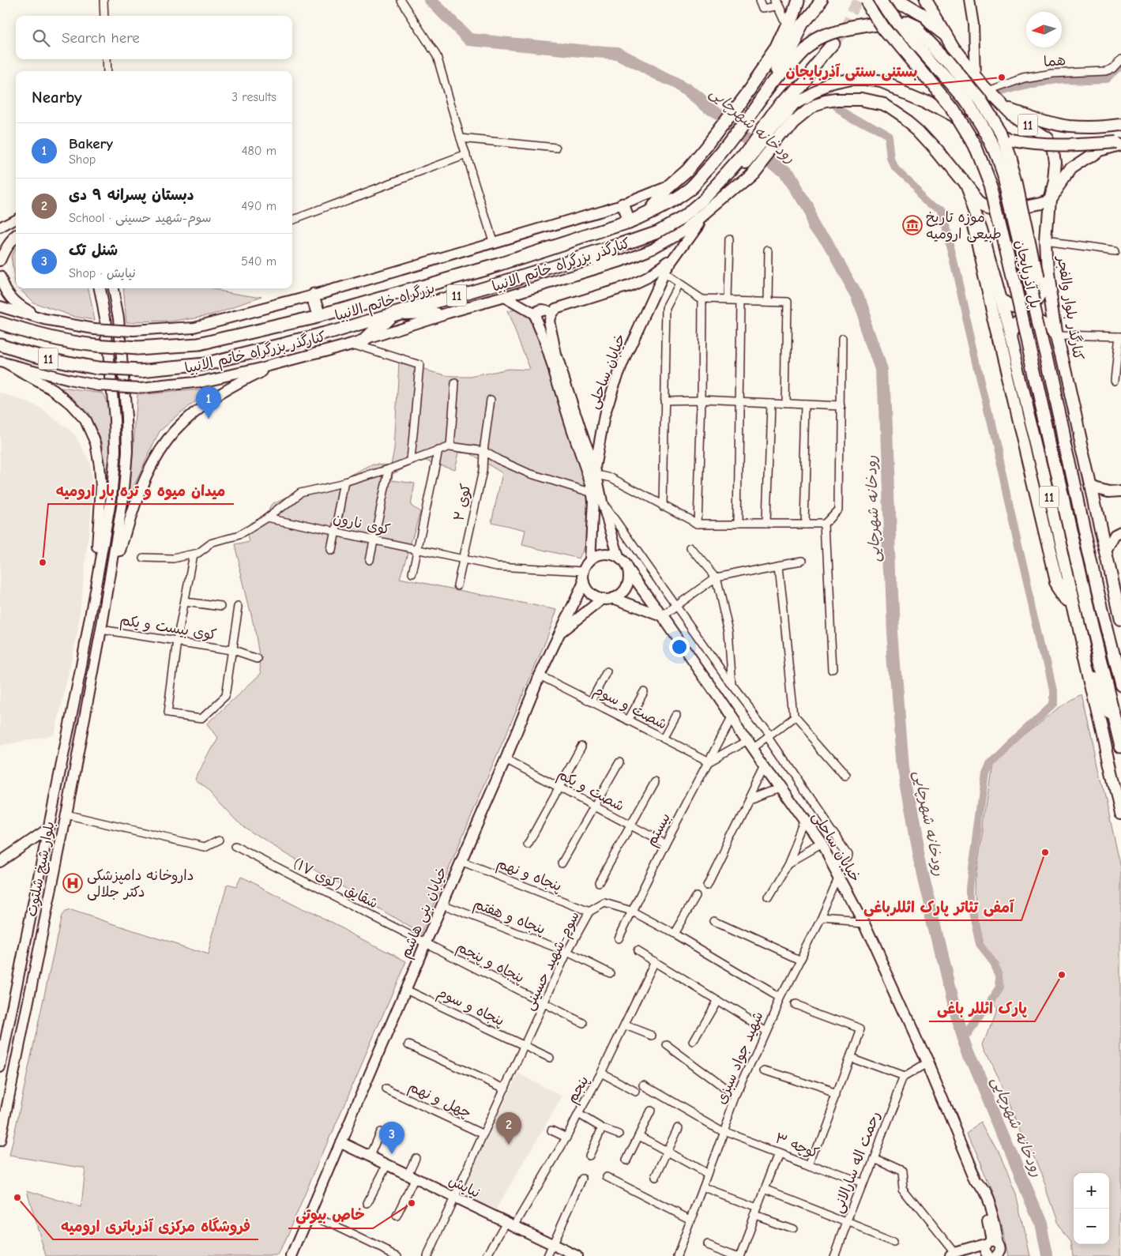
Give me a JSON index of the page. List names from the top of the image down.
{
  "streets": {
    "highway": ["11", "پل آذربایجان", "بزرگراه خاتم الانبیا"],
    "main road": [
      "کنارگذر بزرگراه خاتم الانبیا",
      "کنارگذر بلوار والفجر",
      "خیابان ساحلی",
      "بلوار شیخ شلتوت",
      "خیابان بنی هاشم",
      "نیایش"
    ],
    "street": [
      "هما",
      "کوی ۲",
      "کوی نارون",
      "کوی بیست و یکم",
      "شصت و سوم",
      "شصت و یکم",
      "بیستم",
      "پنجاه و نهم",
      "شقایق (کوی ۱۷)",
      "پنجاه و هفتم",
      "سوم-شهید حسینی",
      "پنجاه و پنجم",
      "پنجاه و سوم",
      "شهید جواد سبزی",
      "پنجم",
      "چهل و نهم",
      "کوچه ۳",
      "رحمت اله سارالانی"
    ]
  },
  "crossings": [
    ["هما", "کنارگذر بلوار والفجر"],
    ["11", "بزرگراه خاتم الانبیا"],
    ["11", "کنارگذر بلوار والفجر"],
    ["خیابان ساحلی", "کوی نارون"],
    ["خیابان ساحلی", "بیستم"],
    ["خیابان ساحلی", "خیابان بنی هاشم"],
    ["خیابان ساحلی", "شهید جواد سبزی"],
    ["کوی ۲", "کوی نارون"],
    ["کوی نارون", "خیابان بنی هاشم"],
    ["کوی بیست و یکم", "بلوار شیخ شلتوت"],
    ["شصت و سوم", "بیستم"],
    ["شصت و سوم", "خیابان بنی هاشم"],
    ["شصت و یکم", "بیستم"],
    ["شصت و یکم", "خیابان بنی هاشم"],
    ["بیستم", "سوم-شهید حسینی"],
    ["پنجاه و نهم", "خیابان بنی هاشم"],
    ["پنجاه و نهم", "سوم-شهید حسینی"],
    ["شقایق (کوی ۱۷)", "خیابان بنی هاشم"],
    ["شقایق (کوی ۱۷)", "پنجاه و پنجم"],
    ["خیابان بنی هاشم", "پنجاه و هفتم"],
    ["خیابان بنی هاشم", "پنجاه و پنجم"],
    ["خیابان بنی هاشم", "پنجاه و سوم"],
    ["خیابان بنی هاشم", "نیایش"],
    ["پنجاه و هفتم", "سوم-شهید حسینی"],
    ["سوم-شهید حسینی", "پنجاه و پنجم"],
    ["سوم-شهید حسینی", "پنجاه و سوم"],
    ["سوم-شهید حسینی", "شهید جواد سبزی"],
    ["سوم-شهید حسینی", "چهل و نهم"],
    ["سوم-شهید حسینی", "نیایش"],
    ["شهید جواد سبزی", "کوچه ۳"],
    ["پنجم", "نیایش"],
    ["کوچه ۳", "رحمت اله سارالانی"]
  ],
  "water": ["رودخانه شهرچایی"],
  "places": {
    "other": [
      "بستنی سنتی آذربایجان",
      "میدان میوه و تره بار ارومیه",
      "آمفی تئاتر پارک ائللرباغی",
      "پارک ائللر باغی",
      "فروشگاه مرکزی آذرباتری ارومیه",
      "خاص بیوتی"
    ],
    "museum": ["موزه تاریخ طبیعی ارومیه"],
    "hospital": ["داروخانه دامپزشکی دکتر جلالی"]
  },
  "north": "left",
  "page": {
    "search": "Search here",
    "heading": ["Nearby", "3 results"],
    "list": [
      {
        "mark": "1",
        "name": "Bakery",
        "note": "Shop",
        "value": "480 m"
      },
      {
        "mark": "2",
        "name": "دبستان پسرانه ۹ دی",
        "note": "School · سوم-شهید حسینی",
        "value": "490 m"
      },
      {
        "mark": "3",
        "name": "شنل تک",
        "note": "Shop · نیایش",
        "value": "540 m"
      }
    ],
    "pins": ["1", "2", "3"],
    "map_buttons": ["+", "−"]
  }
}
